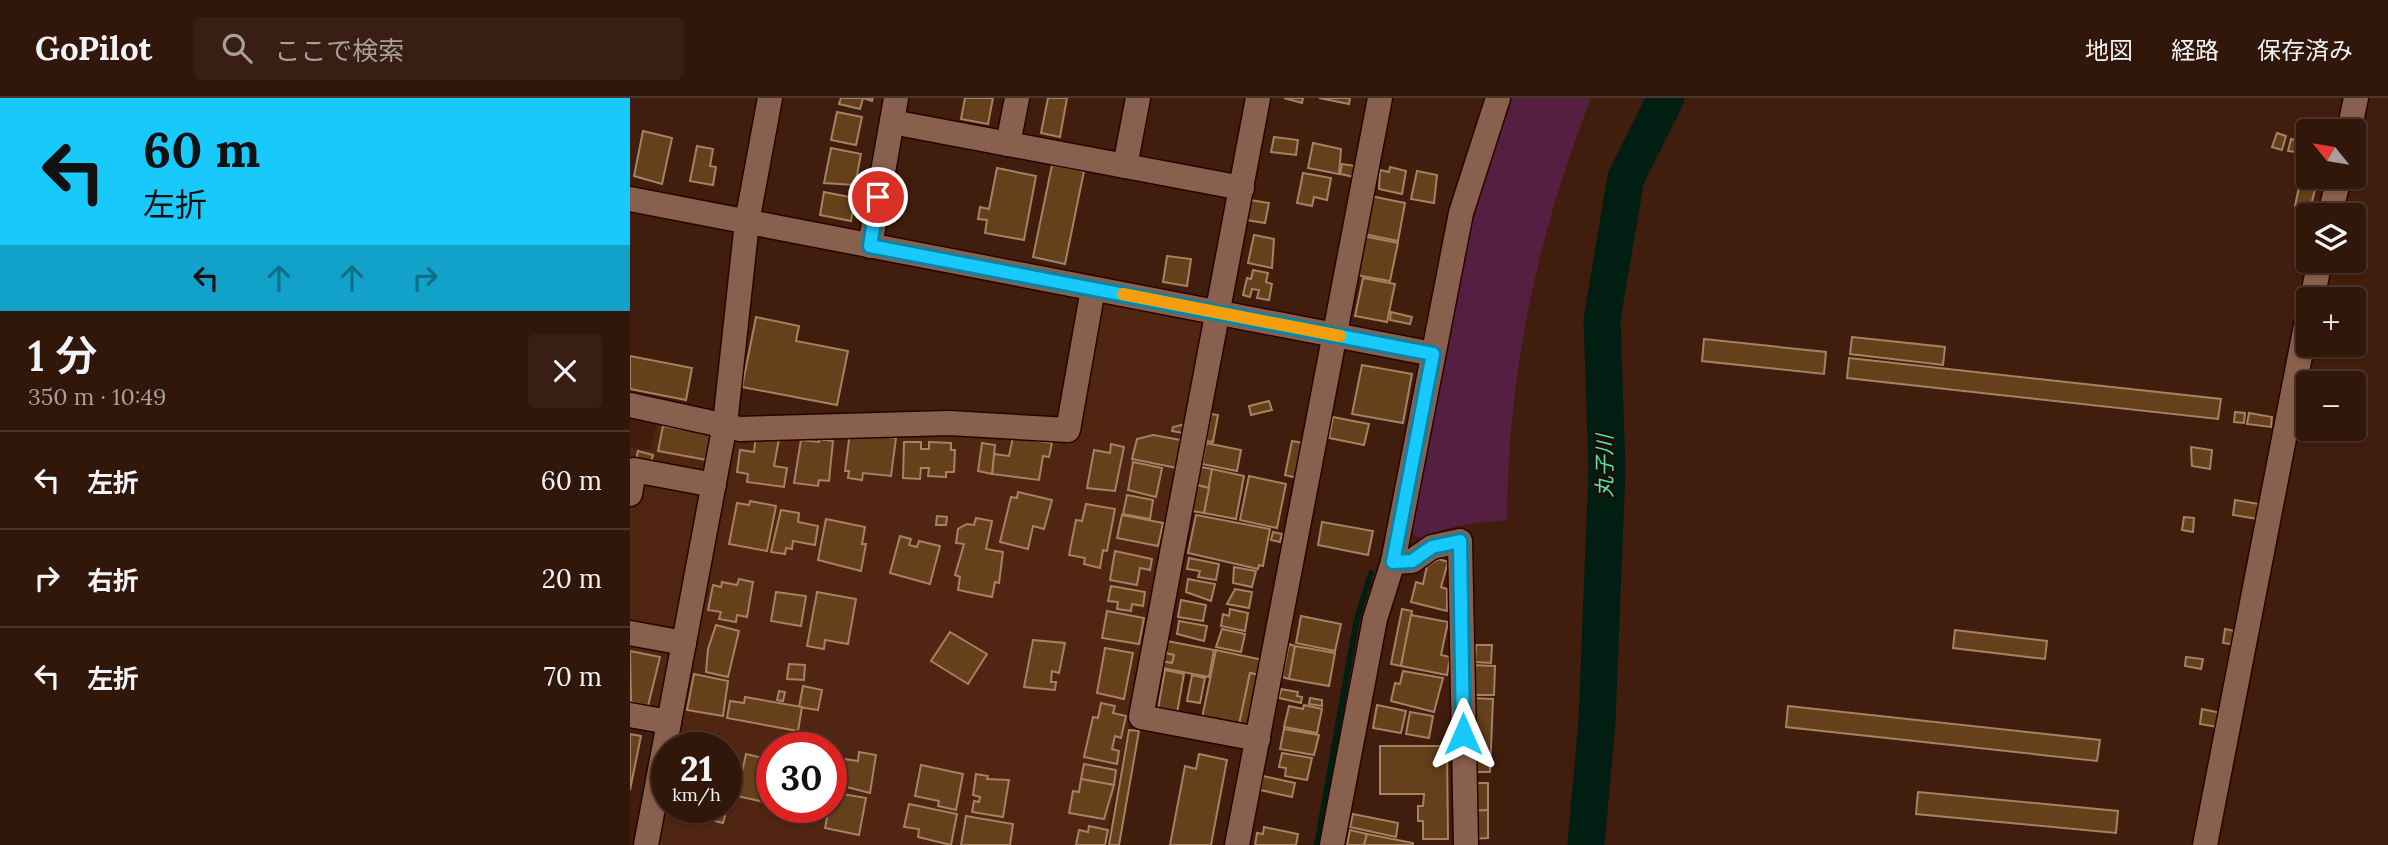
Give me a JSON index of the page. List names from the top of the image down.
{
  "water": ["丸子川"],
  "north": "top left",
  "page": {
    "header": "GoPilot",
    "search": "ここで検索",
    "nav": ["地図", "経路", "保存済み"],
    "turn": ["60 m", "左折"],
    "map_buttons": ["+", "−"],
    "heading": ["1 分", "350 m · 10:49"],
    "list": [
      {
        "name": "左折",
        "value": "60 m"
      },
      {
        "name": "右折",
        "value": "20 m"
      },
      {
        "name": "左折",
        "value": "70 m"
      }
    ],
    "speed": "21 km/h",
    "limit": "30"
  }
}
